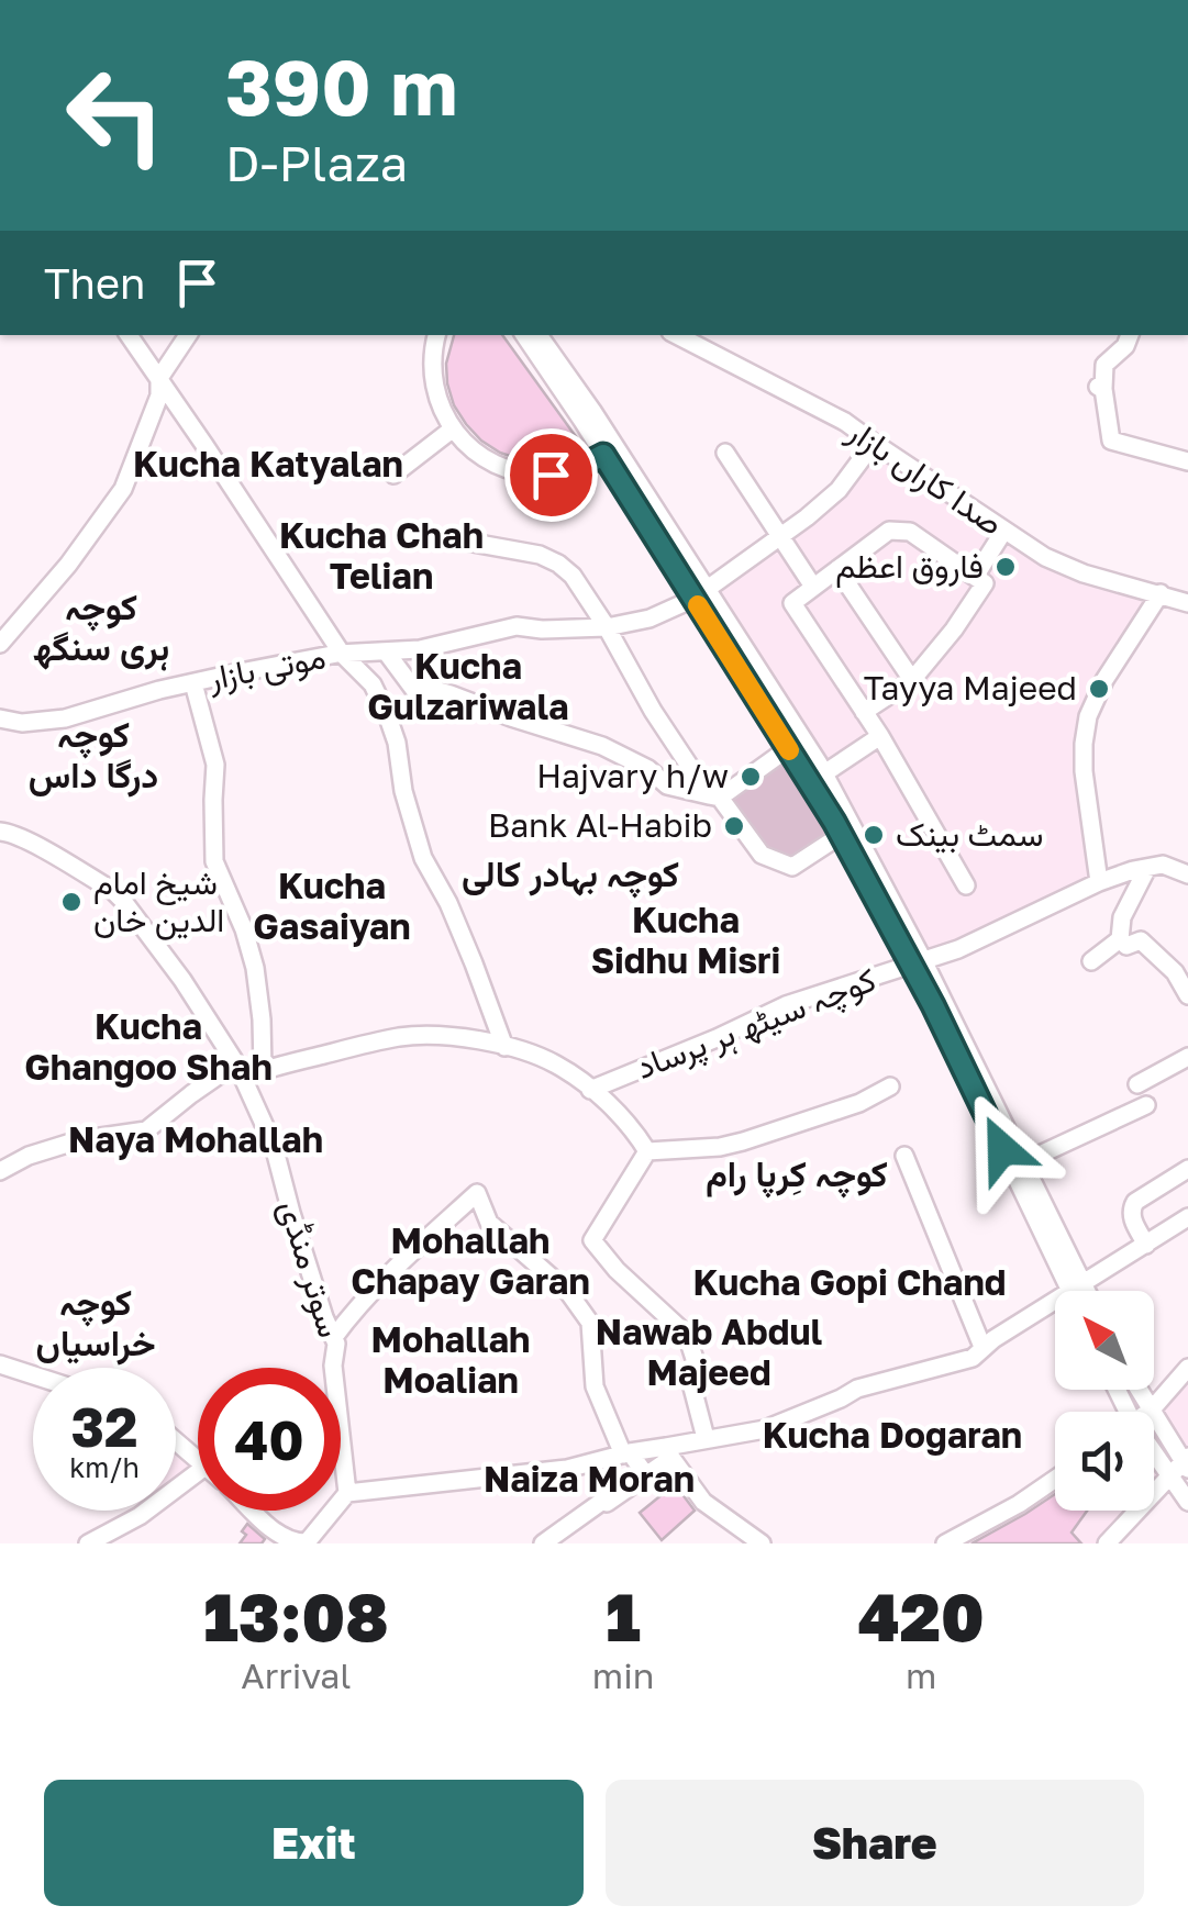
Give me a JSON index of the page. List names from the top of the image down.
{
  "streets": {
    "street": [
      "صدا کاراں بازار",
      "موتی بازار",
      "کوچہ سیٹھ ہر پرساد",
      "سوتر منڈی"
    ]
  },
  "crossings": [
    ["صدا کاراں بازار", "موتی بازار"]
  ],
  "districts": [
    "Kucha Katyalan",
    "Kucha Chah Telian",
    "کوچہ ہری سنگھ",
    "Kucha Gulzariwala",
    "کوچہ درگا داس",
    "کوچہ بہادر کالی",
    "Kucha Gasaiyan",
    "Kucha Sidhu Misri",
    "Kucha Ghangoo Shah",
    "Naya Mohallah",
    "کوچہ کِرپا رام",
    "Mohallah Chapay Garan",
    "Kucha Gopi Chand",
    "کوچہ خراسیاں",
    "Nawab Abdul Majeed",
    "Mohallah Moalian",
    "Kucha Dogaran",
    "Naiza Moran"
  ],
  "places": [
    "فاروق اعظم",
    "Tayya Majeed",
    "Hajvary h/w",
    "Bank Al-Habib",
    "سمٹ بینک",
    "شیخ امام الدین خان"
  ],
  "north": "top left",
  "page": {
    "turn": ["390 m", "D-Plaza"],
    "then": "Then",
    "speed": "32 km/h",
    "limit": "40",
    "eta": [
      "13:08",
      "Arrival",
      "1",
      "min",
      "420",
      "m"
    ],
    "buttons": ["Exit", "Share"]
  }
}
